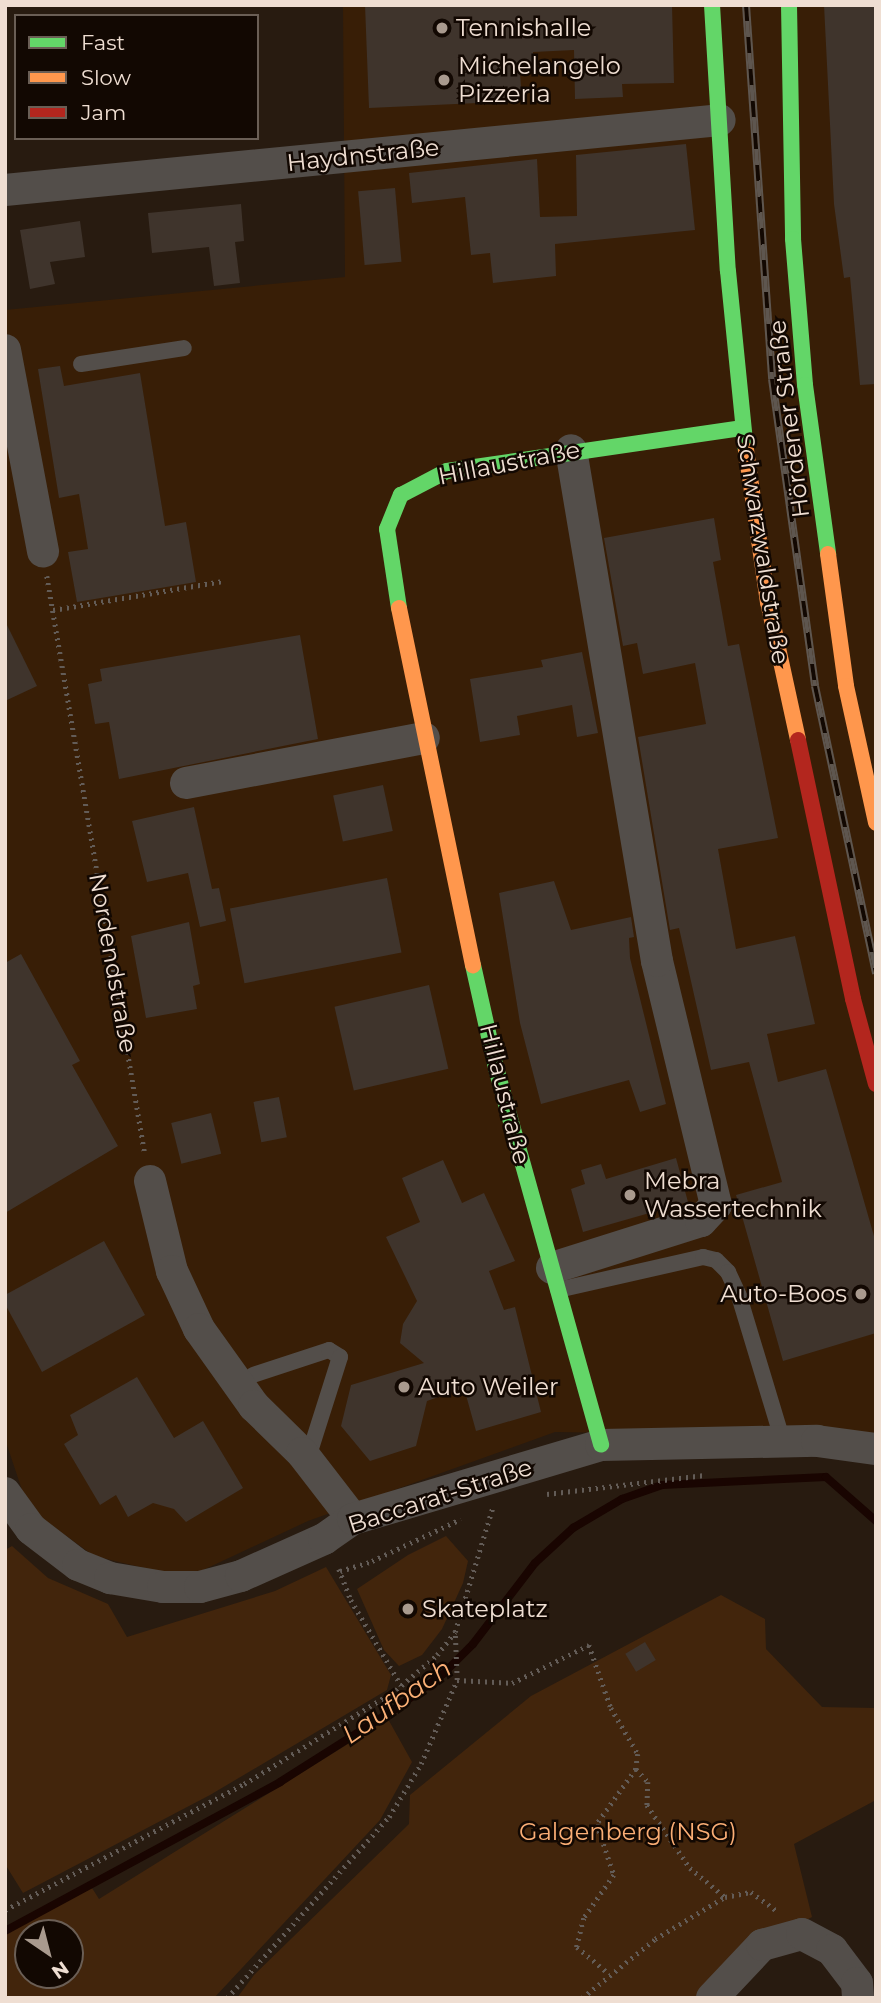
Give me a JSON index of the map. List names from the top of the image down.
{
  "streets": {
    "street": [
      "Haydnstraße",
      "Hördener Straße",
      "Hillaustraße",
      "Schwarzwaldstraße",
      "Baccarat-Straße"
    ],
    "path": ["Nordendstraße"]
  },
  "crossings": [
    ["Haydnstraße", "Schwarzwaldstraße"],
    ["Hillaustraße", "Schwarzwaldstraße"],
    ["Hillaustraße", "Baccarat-Straße"]
  ],
  "water": ["Laufbach"],
  "parks": ["Galgenberg (NSG)"],
  "places": [
    "Tennishalle",
    "Michelangelo Pizzeria",
    "Mebra Wassertechnik",
    "Auto-Boos",
    "Auto Weiler",
    "Skateplatz"
  ],
  "legend": ["Fast", "Slow", "Jam"],
  "north": "bottom right"
}
